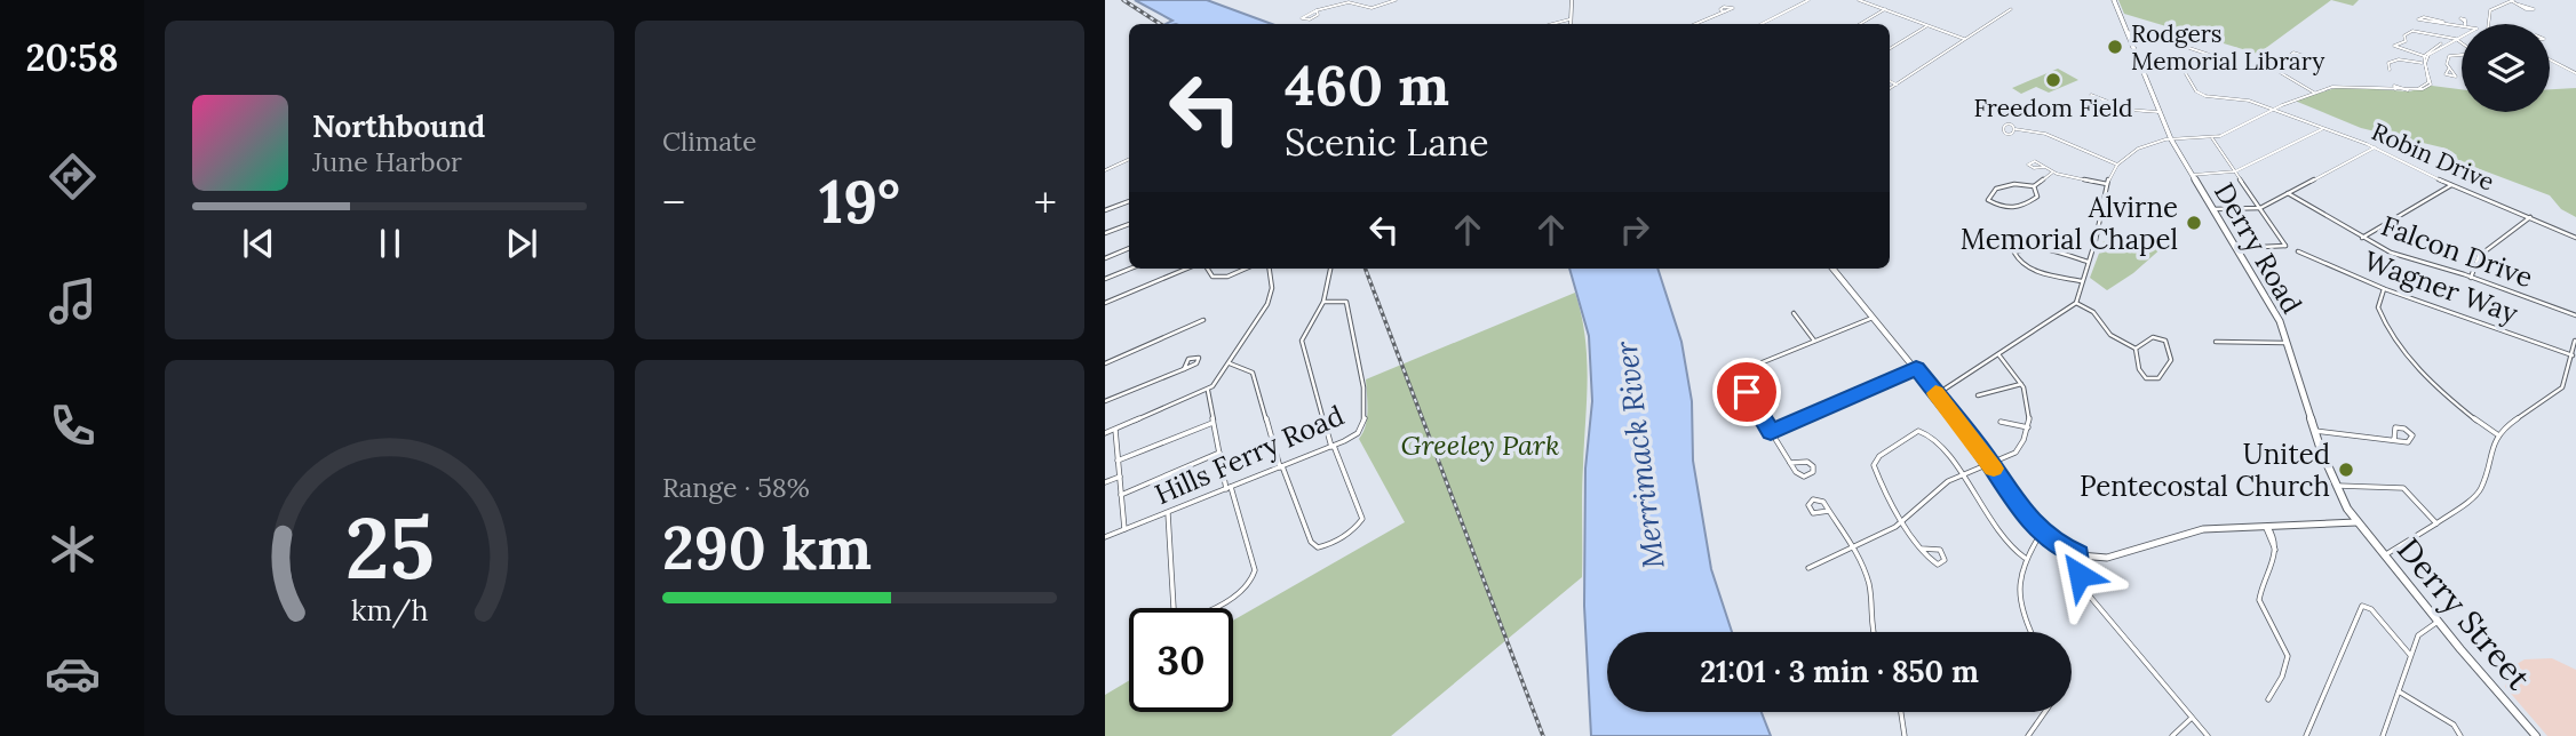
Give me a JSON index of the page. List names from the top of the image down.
{
  "streets": {
    "main road": ["Derry Road", "Derry Street"],
    "street": [
      "Robin Drive",
      "Falcon Drive",
      "Wagner Way",
      "Hills Ferry Road"
    ]
  },
  "crossings": [
    ["Robin Drive", "Derry Road"],
    ["Derry Road", "Derry Street"]
  ],
  "water": ["Merrimack River"],
  "parks": ["Greeley Park"],
  "places": [
    "Rodgers Memorial Library",
    "Freedom Field",
    "Alvirne Memorial Chapel",
    "United Pentecostal Church"
  ],
  "page": {
    "tabs": "20:58",
    "tile": [
      "Climate",
      ["Range · 58%", "290 km"]
    ],
    "turn": ["460 m", "Scenic Lane"],
    "song": ["Northbound", "June Harbor"],
    "heat": ["−", "19°", "+"],
    "limit": "30",
    "trip": "21:01 · 3 min · 850 m",
    "gauge": ["25", "km/h"]
  }
}
